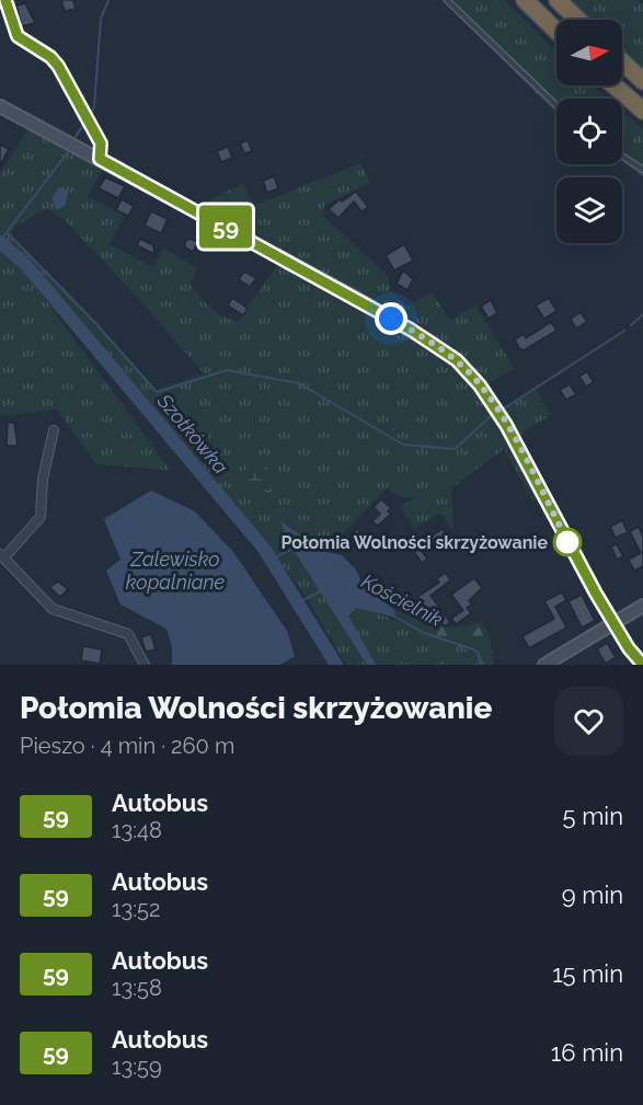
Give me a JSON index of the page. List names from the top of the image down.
{
  "water": ["Szotkówka", "Zalewisko kopalniane", "Kościelnik"],
  "places": ["Połomia Wolności skrzyżowanie"],
  "lines": ["bus line 59"],
  "north": "right",
  "page": {
    "on_map": "59",
    "heading": ["Połomia Wolności skrzyżowanie", "Pieszo · 4 min · 260 m"],
    "list": [
      {
        "mark": "59",
        "name": "Autobus",
        "note": "13:48",
        "value": "5 min"
      },
      {
        "mark": "59",
        "name": "Autobus",
        "note": "13:52",
        "value": "9 min"
      },
      {
        "mark": "59",
        "name": "Autobus",
        "note": "13:58",
        "value": "15 min"
      },
      {
        "mark": "59",
        "name": "Autobus",
        "note": "13:59",
        "value": "16 min"
      }
    ]
  }
}
